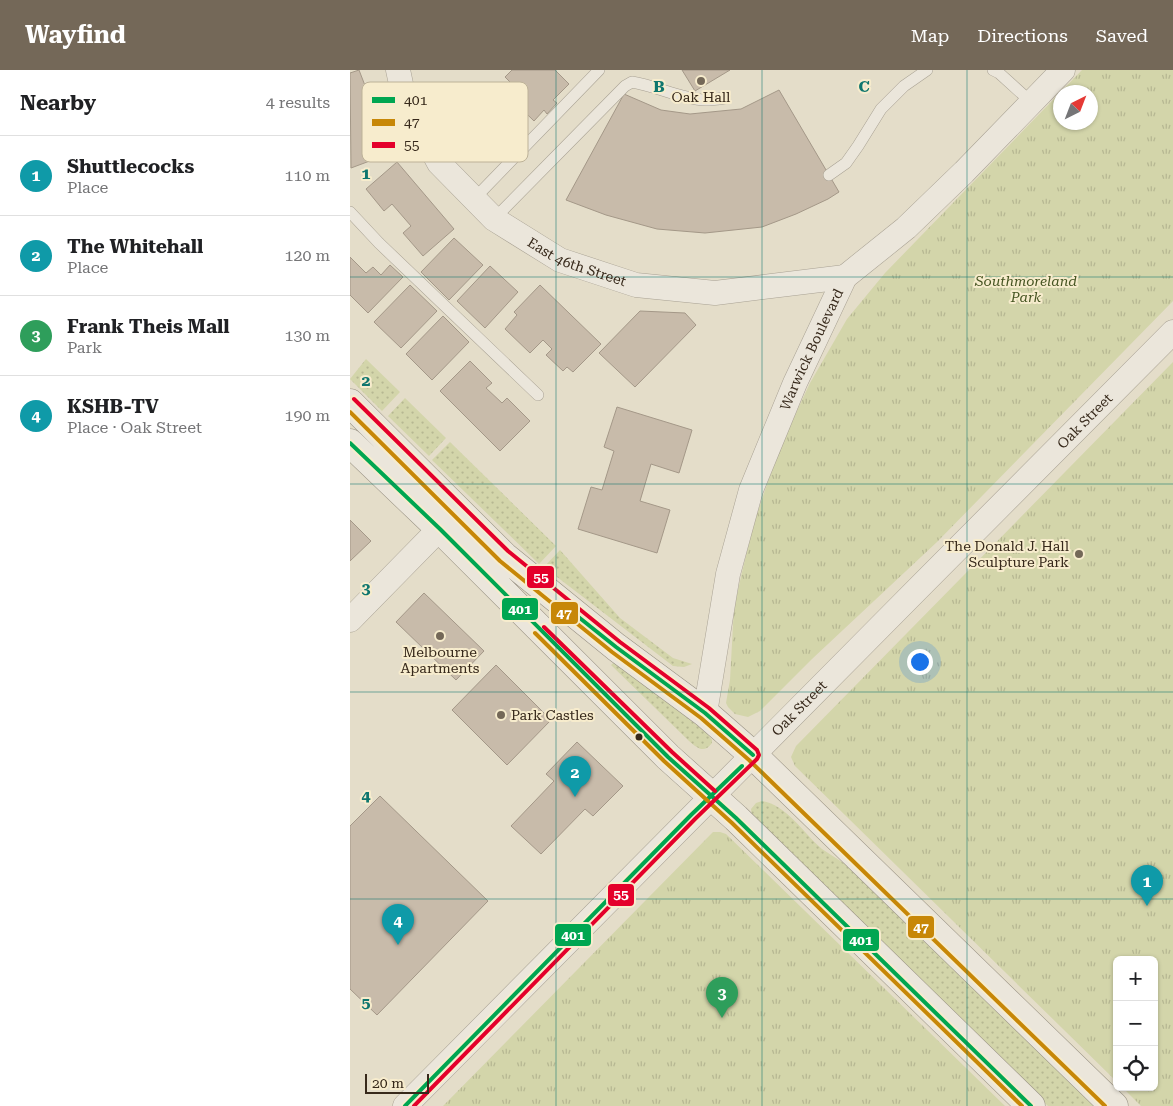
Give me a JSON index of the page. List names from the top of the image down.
{
  "streets": {
    "street": ["East 46th Street", "Warwick Boulevard", "Oak Street"]
  },
  "crossings": [
    ["East 46th Street", "Warwick Boulevard"]
  ],
  "parks": ["Southmoreland Park"],
  "places": [
    "Oak Hall",
    "The Donald J. Hall Sculpture Park",
    "Melbourne Apartments",
    "Park Castles"
  ],
  "lines": ["transit line 55", "transit line 47", "transit line 401"],
  "legend": ["401", "47", "55"],
  "scale_bar": "20 m",
  "north": "top right",
  "page": {
    "header": "Wayfind",
    "nav": ["Map", "Directions", "Saved"],
    "heading": ["Nearby", "4 results"],
    "list": [
      {
        "mark": "1",
        "name": "Shuttlecocks",
        "note": "Place",
        "value": "110 m"
      },
      {
        "mark": "2",
        "name": "The Whitehall",
        "note": "Place",
        "value": "120 m"
      },
      {
        "mark": "3",
        "name": "Frank Theis Mall",
        "note": "Park",
        "value": "130 m"
      },
      {
        "mark": "4",
        "name": "KSHB-TV",
        "note": "Place · Oak Street",
        "value": "190 m"
      }
    ],
    "pins": [
      "2",
      "1",
      "4",
      "3"
    ],
    "map_buttons": ["+", "−"],
    "scale": "20 m"
  },
  "grid": {
    "columns": ["B", "C"],
    "rows": [
      "1",
      "2",
      "3",
      "4",
      "5"
    ]
  }
}
